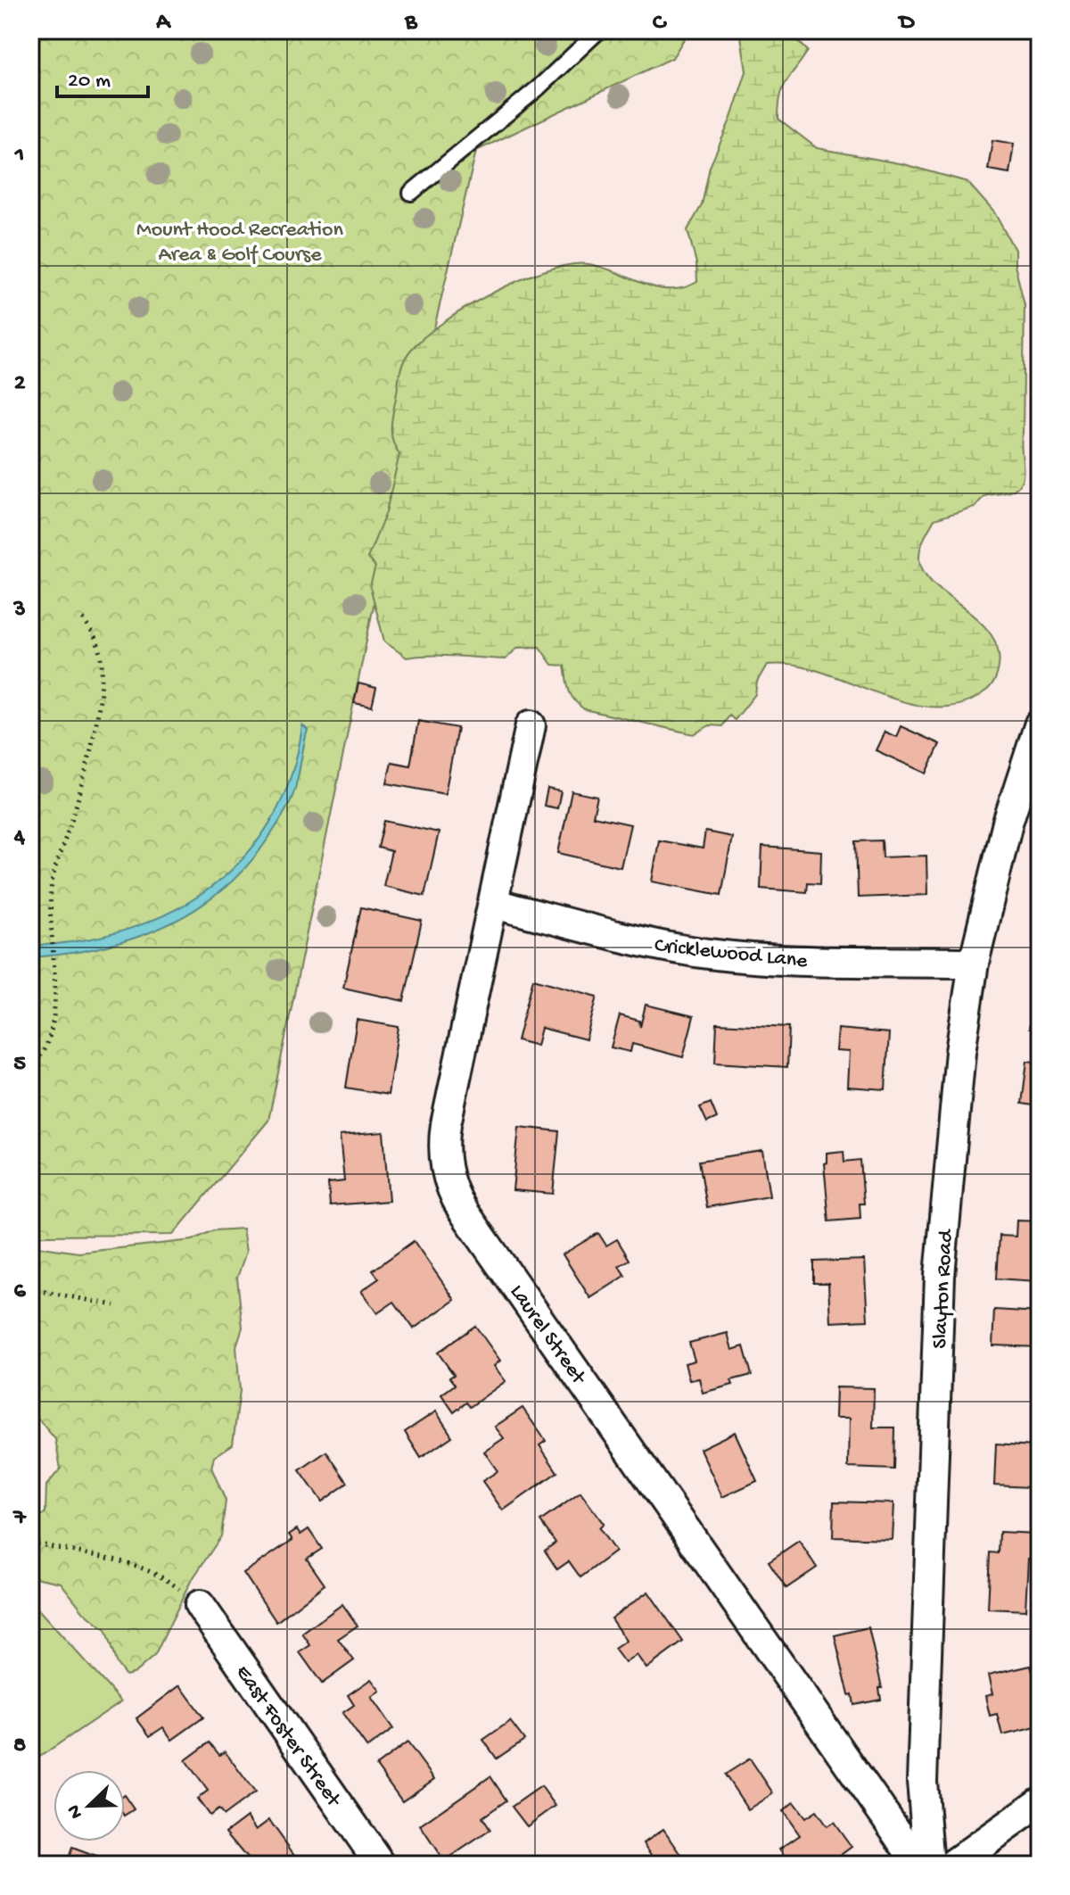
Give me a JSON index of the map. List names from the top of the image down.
{
  "streets": {
    "street": [
      "Cricklewood Lane",
      "Slayton Road",
      "Laurel Street",
      "East Foster Street"
    ]
  },
  "crossings": [
    ["Cricklewood Lane", "Slayton Road"],
    ["Cricklewood Lane", "Laurel Street"]
  ],
  "parks": ["Mount Hood Recreation Area & Golf Course"],
  "scale_bar": "20 m",
  "north": "bottom left",
  "grid": {
    "columns": [
      "A",
      "B",
      "C",
      "D"
    ],
    "rows": [
      "1",
      "2",
      "3",
      "4",
      "5",
      "6",
      "7",
      "8"
    ]
  }
}
